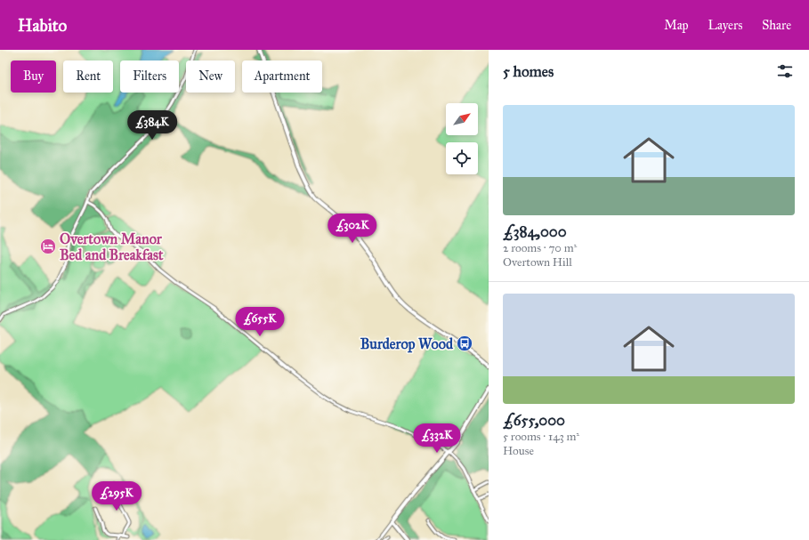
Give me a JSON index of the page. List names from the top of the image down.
{
  "places": {
    "hotel": ["Overtown Manor Bed and Breakfast"],
    "bus stop": ["Burderop Wood"]
  },
  "north": "top right",
  "page": {
    "header": "Habito",
    "nav": ["Map", "Layers", "Share"],
    "heading": "5 homes",
    "chip": [
      "Buy",
      "Rent",
      "Filters",
      "New",
      "Apartment"
    ],
    "list": [
      {
        "name": "£384,000",
        "note": "2 rooms · 70 m² · Overtown Hill"
      },
      {
        "name": "£655,000",
        "note": "5 rooms · 143 m² · House"
      }
    ],
    "price": [
      "£384K",
      "£302K",
      "£655K",
      "£332K",
      "£295K"
    ]
  }
}
